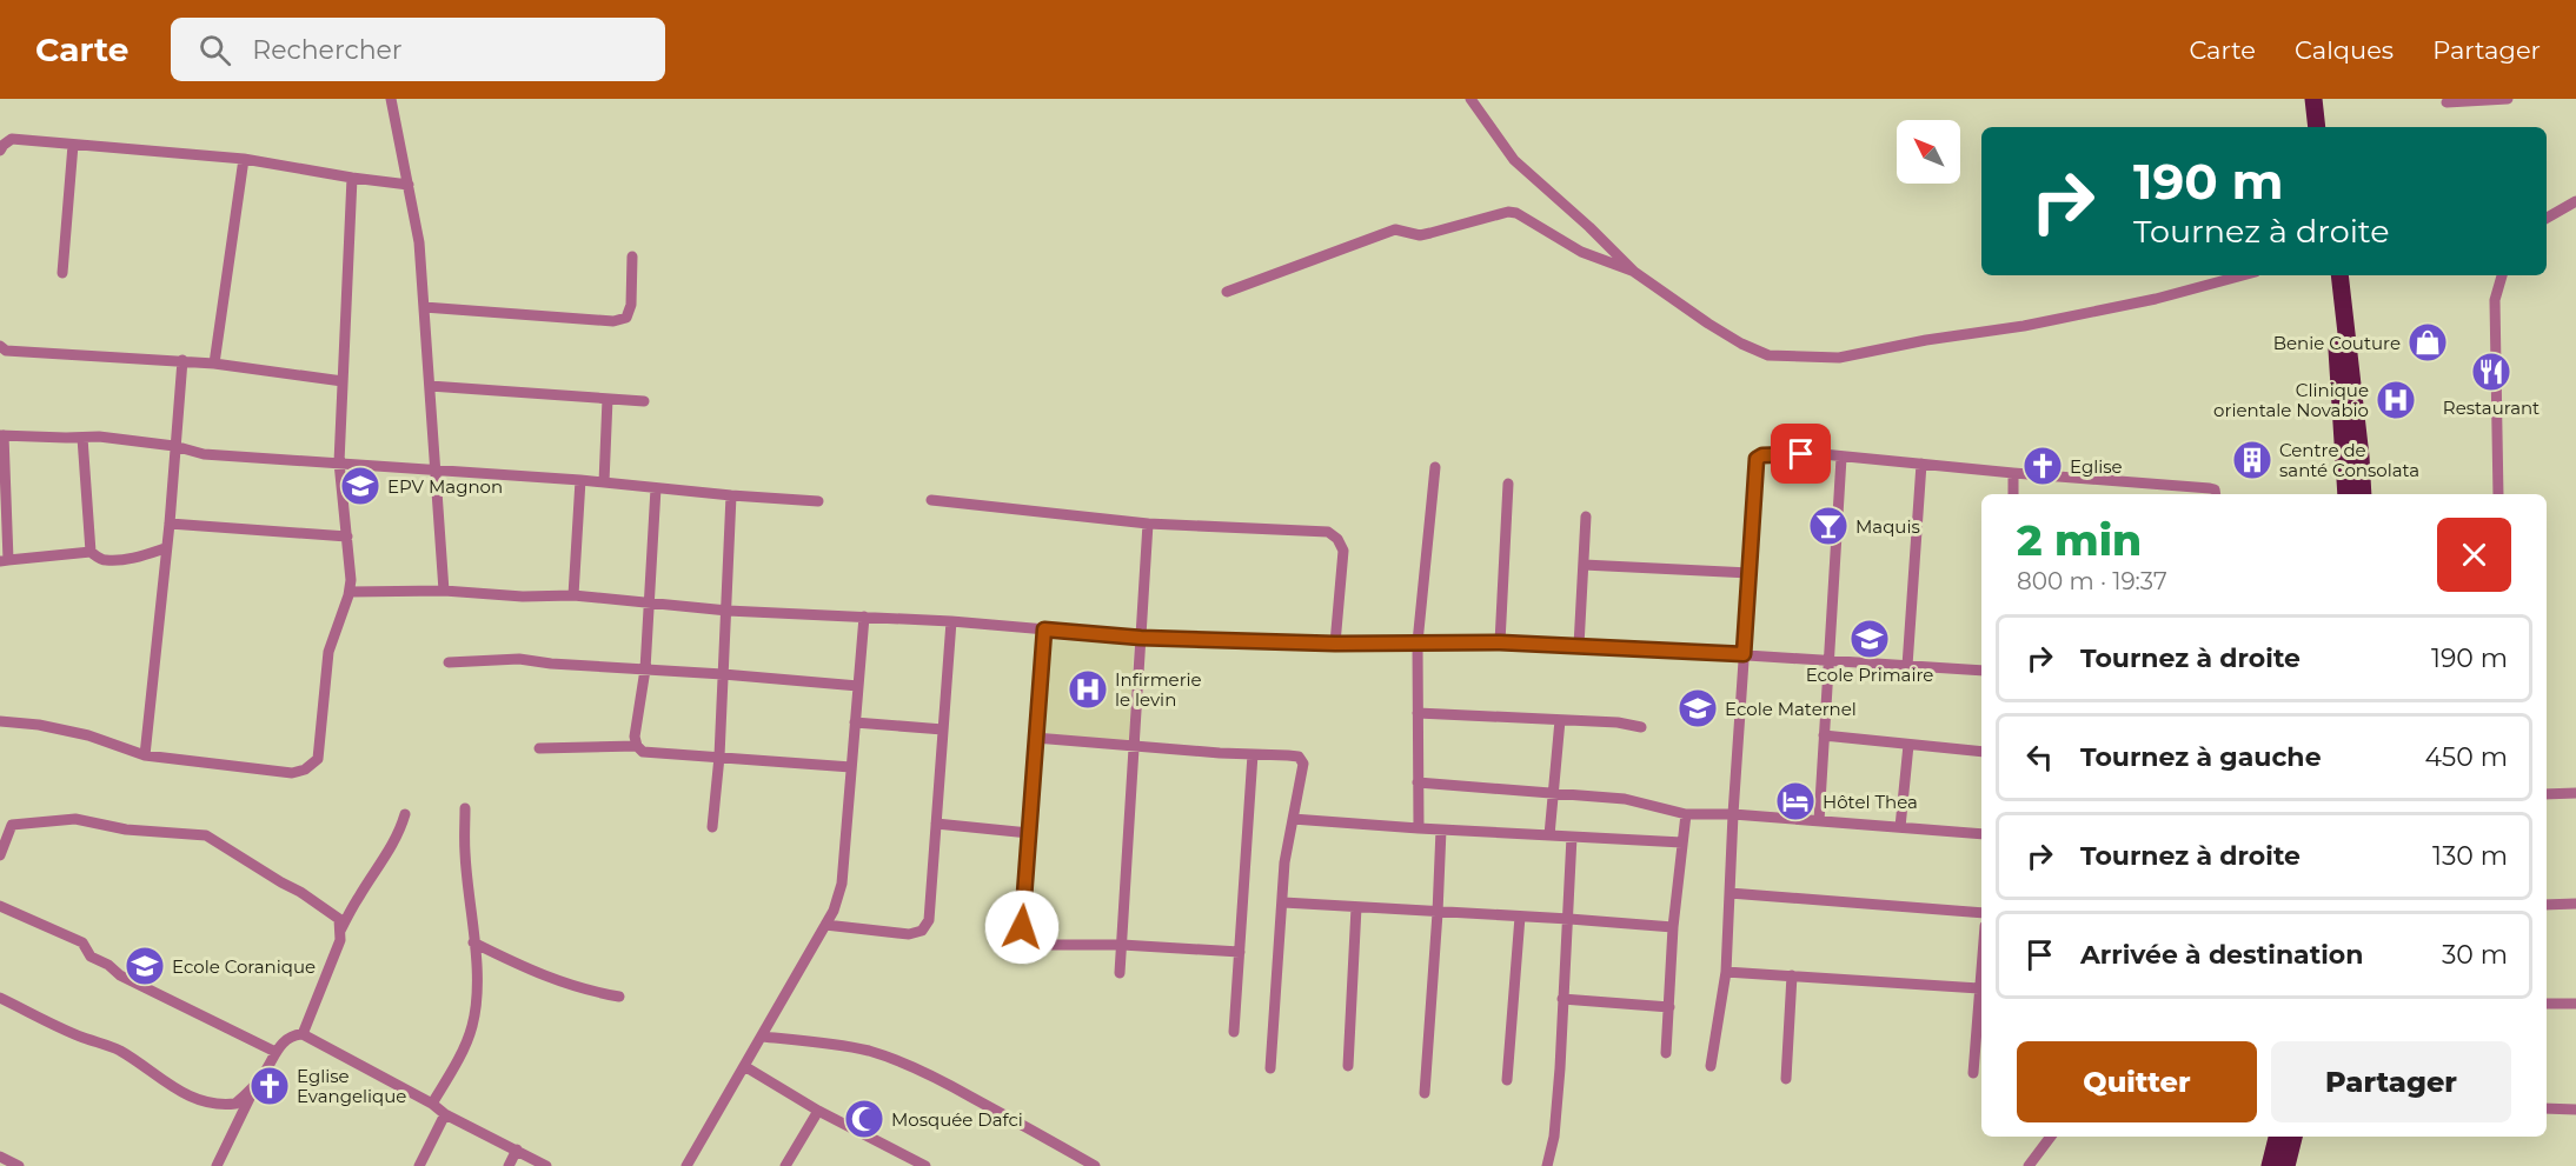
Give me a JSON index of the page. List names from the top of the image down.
{
  "places": {
    "shop": ["Benie Couture"],
    "restaurant": ["Restaurant"],
    "hospital": ["Clinique orientale Novabio", "Infirmerie le levin"],
    "building": ["Centre de santé Consolata"],
    "church": ["Eglise", "Eglise Evangelique"],
    "school or university": [
      "EPV Magnon",
      "Ecole Primaire",
      "Ecole Maternel",
      "Ecole Coranique"
    ],
    "bar": ["Maquis"],
    "hotel": ["Hôtel Thea"],
    "mosque": ["Mosquée Dafci"]
  },
  "north": "top left",
  "page": {
    "header": "Carte",
    "search": "Rechercher",
    "nav": ["Carte", "Calques", "Partager"],
    "turn": ["190 m", "Tournez à droite"],
    "heading": ["2 min", "800 m · 19:37"],
    "list": [
      {
        "name": "Tournez à droite",
        "value": "190 m"
      },
      {
        "name": "Tournez à gauche",
        "value": "450 m"
      },
      {
        "name": "Tournez à droite",
        "value": "130 m"
      },
      {
        "name": "Arrivée à destination",
        "value": "30 m"
      }
    ],
    "buttons": ["Quitter", "Partager"]
  }
}
